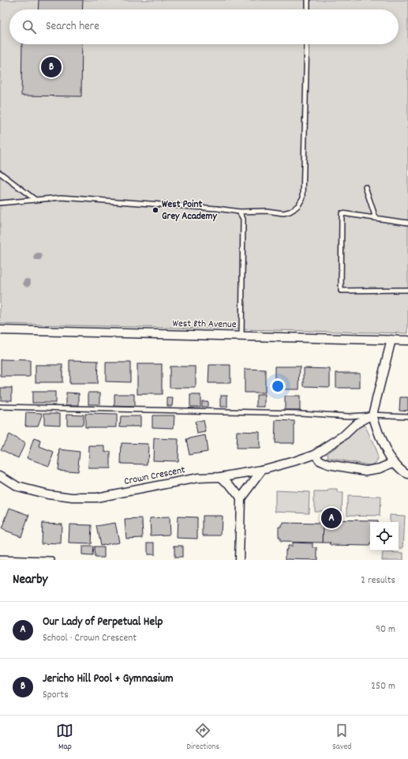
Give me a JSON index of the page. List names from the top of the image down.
{
  "streets": {
    "street": ["West 8th Avenue", "Crown Crescent"]
  },
  "places": ["West Point Grey Academy"],
  "page": {
    "search": "Search here",
    "pins": ["B", "A"],
    "heading": ["Nearby", "2 results"],
    "list": [
      {
        "mark": "A",
        "name": "Our Lady of Perpetual Help",
        "note": "School · Crown Crescent",
        "value": "90 m"
      },
      {
        "mark": "B",
        "name": "Jericho Hill Pool + Gymnasium",
        "note": "Sports",
        "value": "250 m"
      }
    ],
    "nav": ["Map", "Directions", "Saved"]
  }
}
